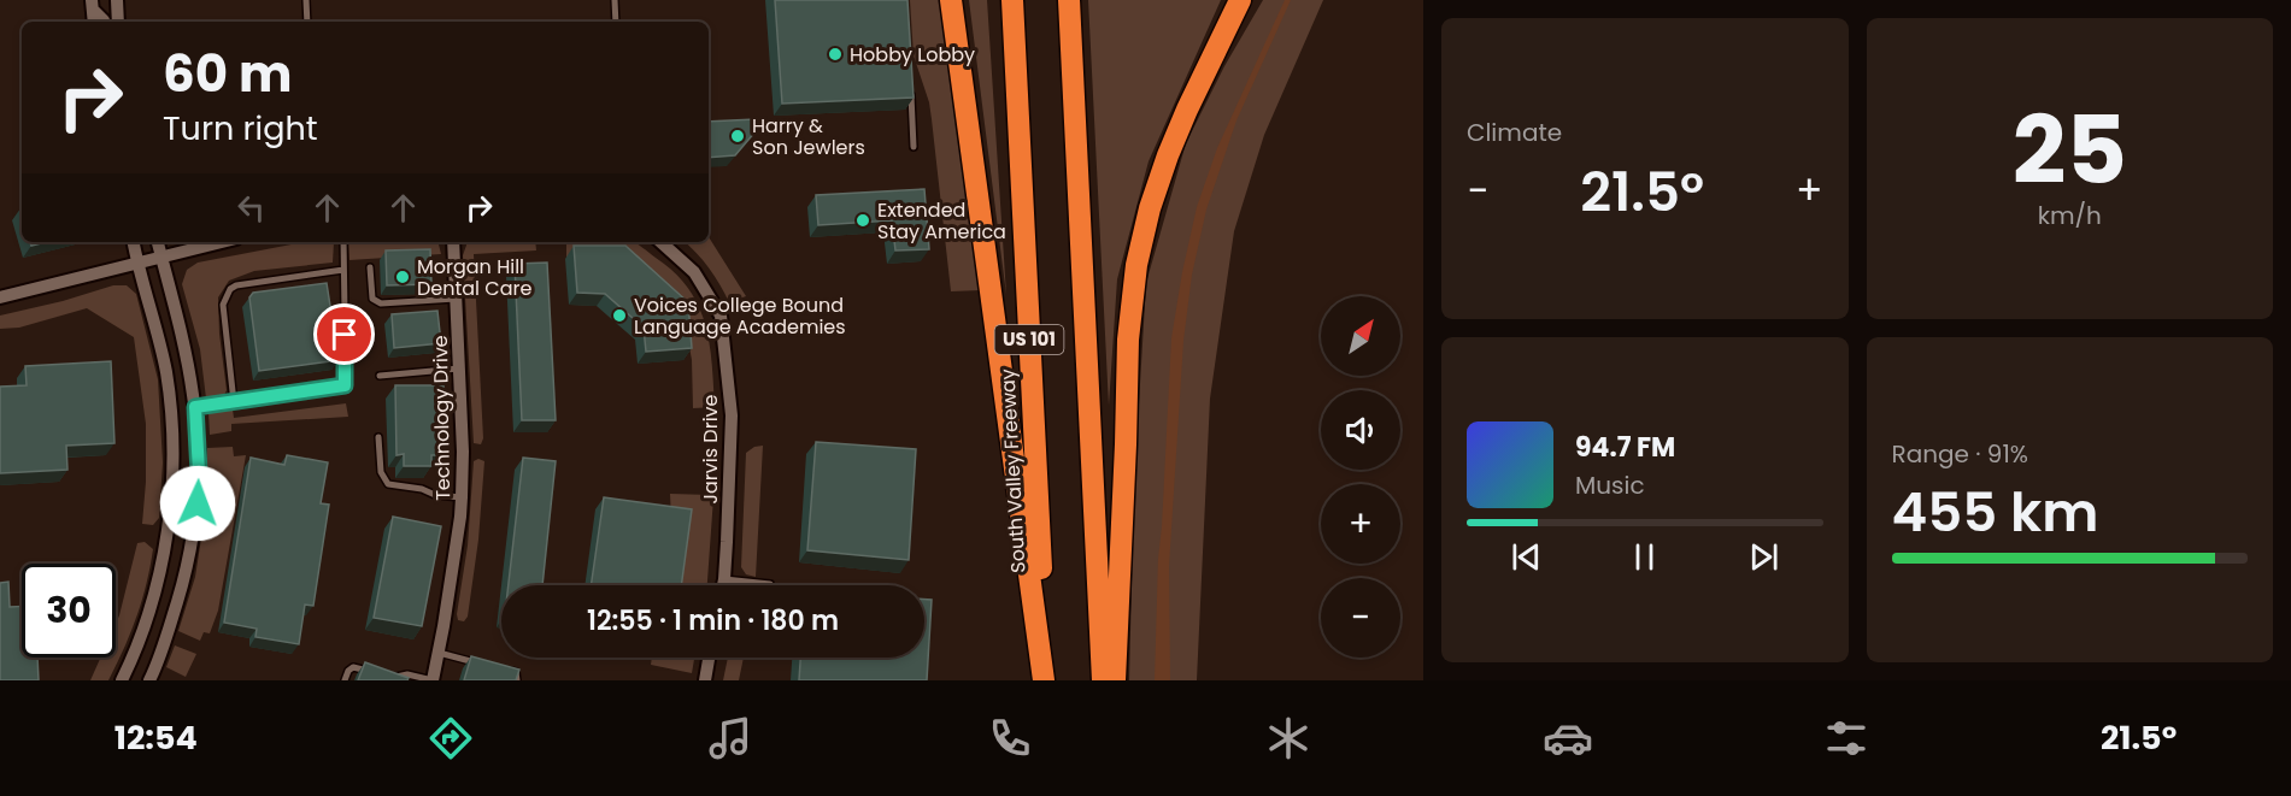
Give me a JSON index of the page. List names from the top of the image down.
{
  "streets": {
    "highway": ["US 101", "South Valley Freeway"],
    "street": ["Technology Drive", "Jarvis Drive"]
  },
  "places": [
    "Hobby Lobby",
    "Harry & Son Jewlers",
    "Extended Stay America",
    "Morgan Hill Dental Care",
    "Voices College Bound Language Academies"
  ],
  "north": "top right",
  "page": {
    "tile": [
      "Climate",
      ["25", "km/h"],
      ["Range · 91%", "455 km"]
    ],
    "turn": ["60 m", "Turn right"],
    "heat": ["−", "21.5°", "+"],
    "map_buttons": ["+", "−"],
    "song": ["94.7 FM", "Music"],
    "limit": "30",
    "trip": "12:55 · 1 min · 180 m",
    "tabs": ["12:54", "21.5°"]
  }
}
